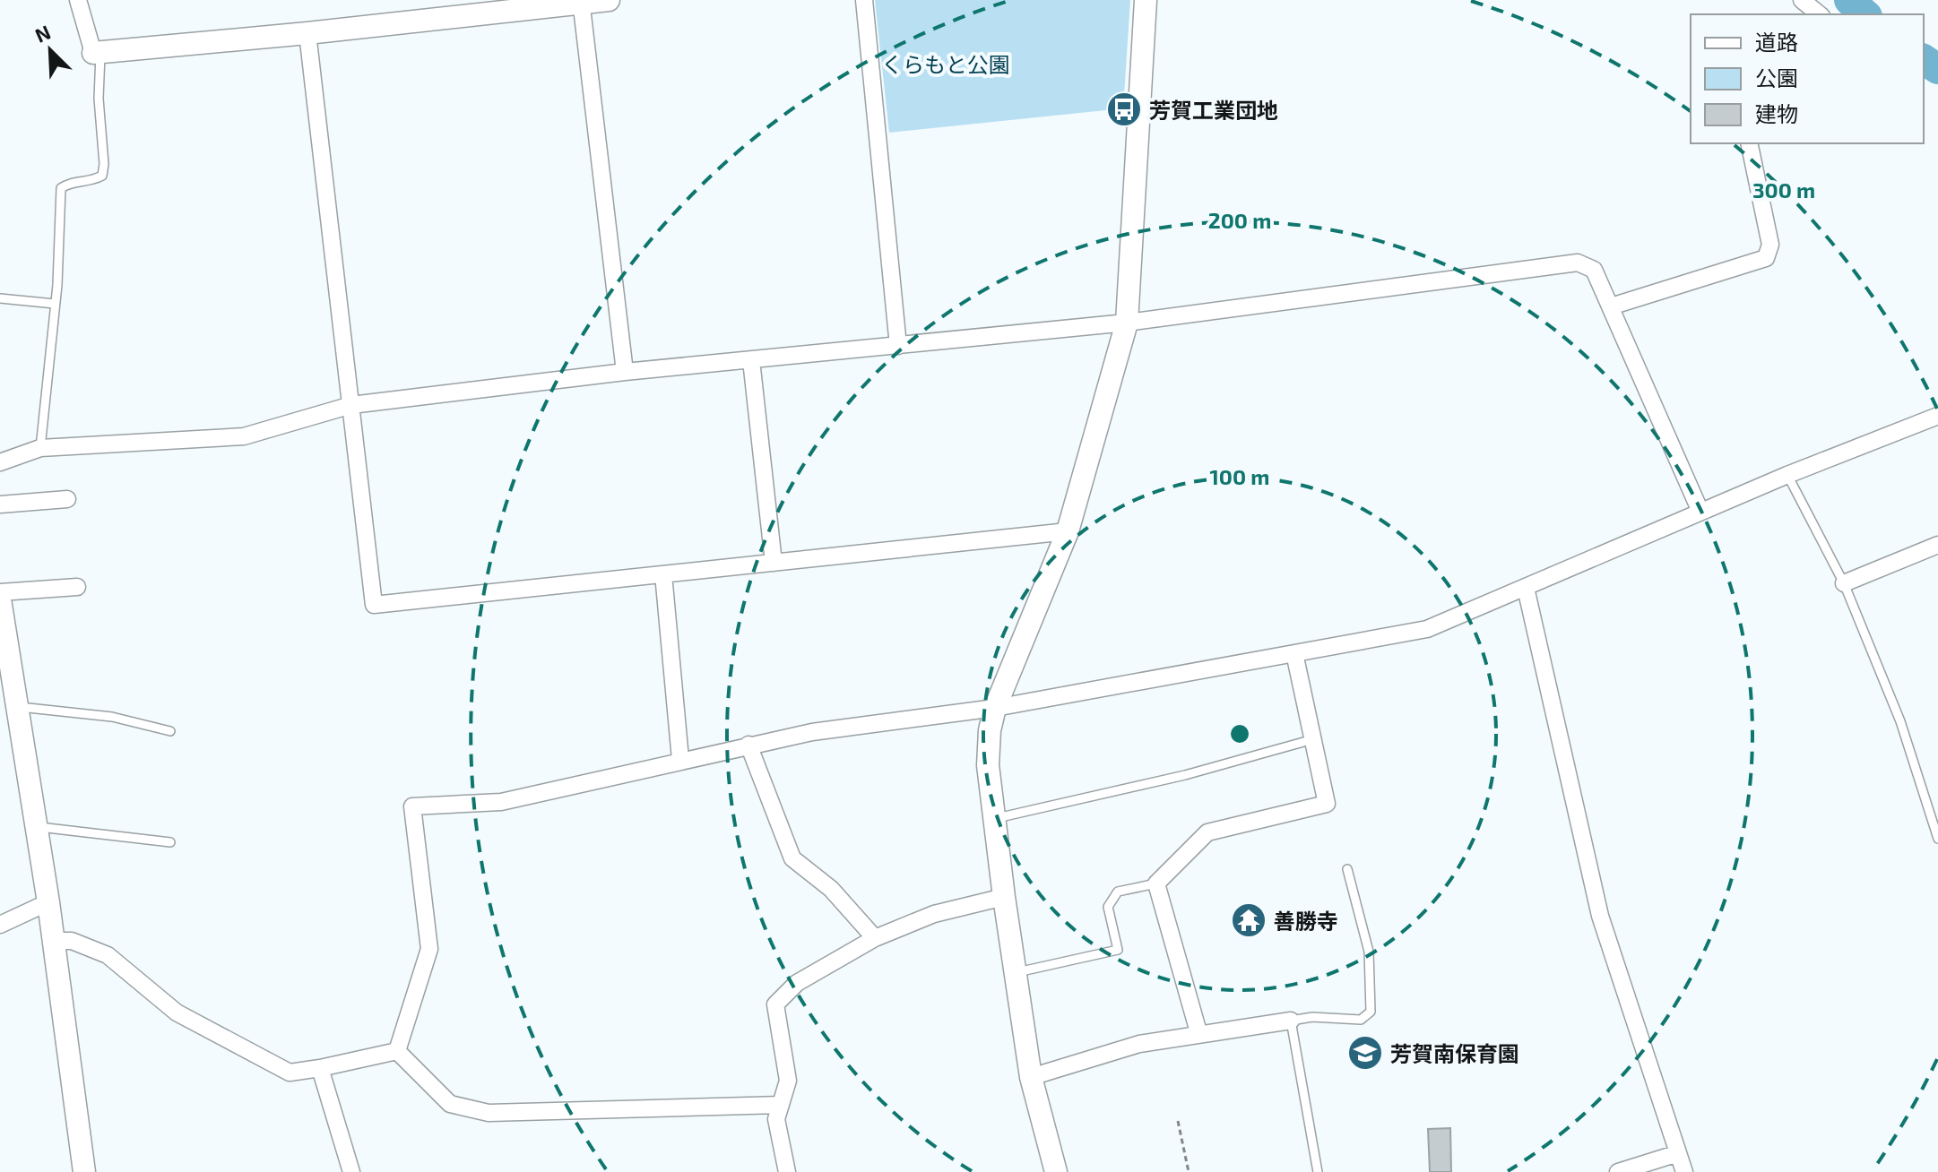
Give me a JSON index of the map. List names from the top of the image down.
{
  "parks": ["くらもと公園"],
  "places": {
    "bus stop": ["芳賀工業団地"],
    "temple": ["善勝寺"],
    "school or university": ["芳賀南保育園"]
  },
  "legend": ["道路", "公園", "建物"],
  "north": "top left",
  "rings": ["300 m", "200 m", "100 m"]
}
